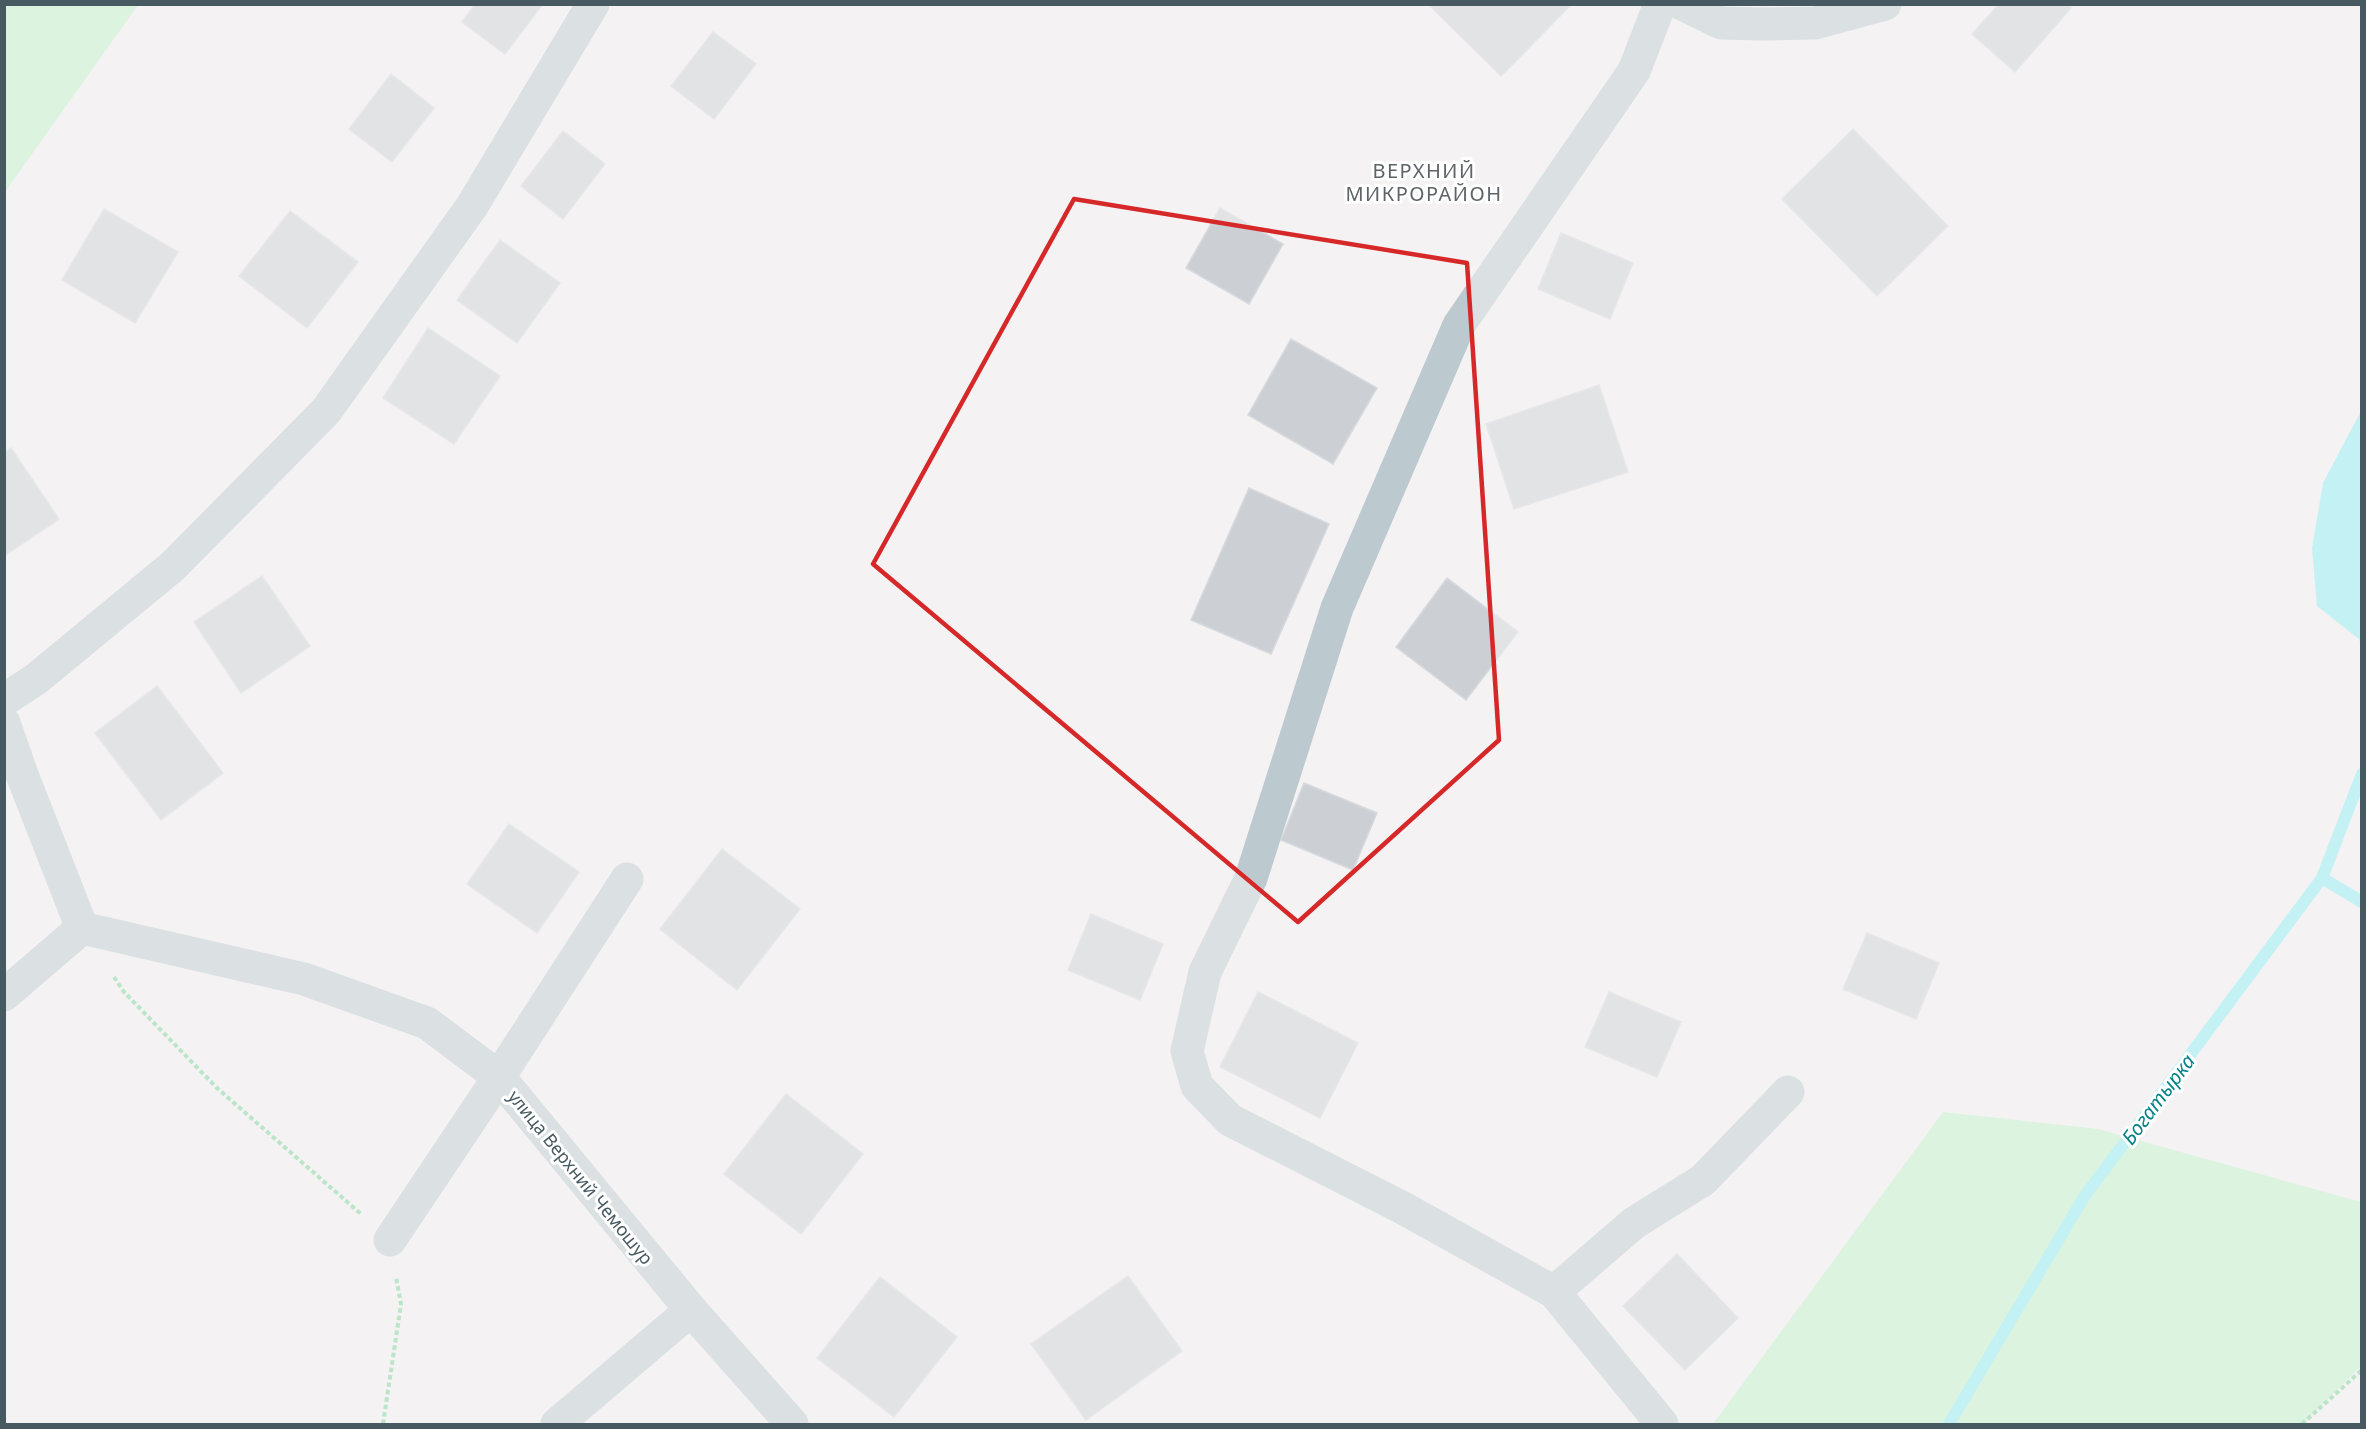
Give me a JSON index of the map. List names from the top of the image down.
{
  "streets": {
    "street": ["улица Верхний Чемошур"]
  },
  "districts": ["ВЕРХНИЙ МИКРОРАЙОН"],
  "water": ["Богатырка"]
}
